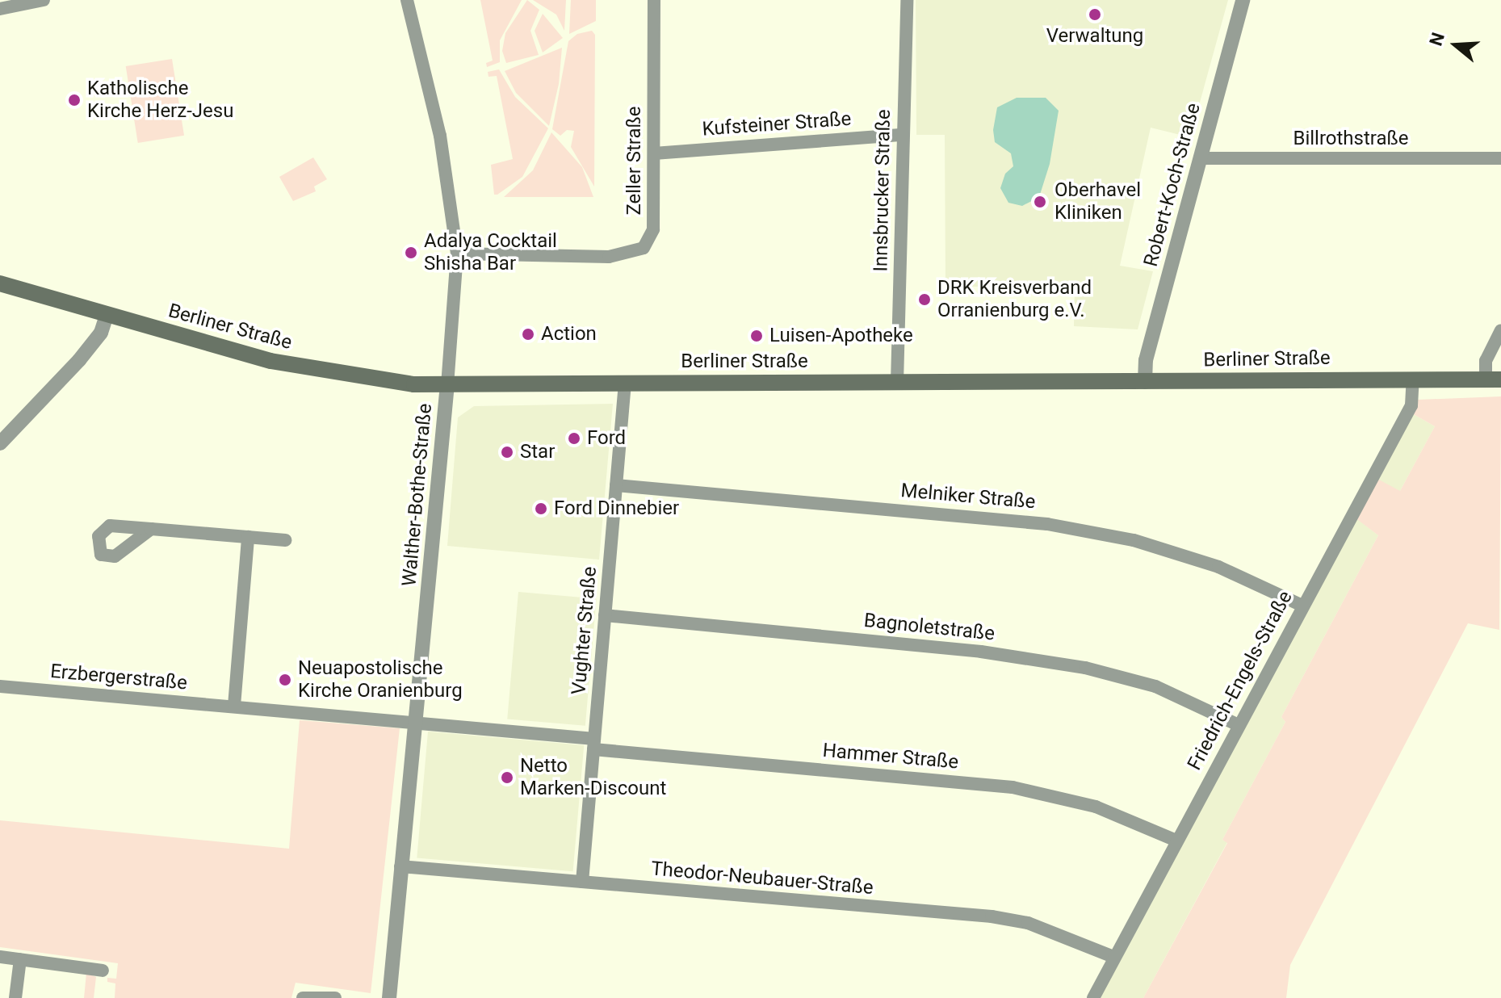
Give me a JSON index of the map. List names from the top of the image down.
{
  "streets": {
    "main road": ["Berliner Straße"],
    "street": [
      "Kufsteiner Straße",
      "Billrothstraße",
      "Zeller Straße",
      "Robert-Koch-Straße",
      "Innsbrucker Straße",
      "Walther-Bothe-Straße",
      "Melniker Straße",
      "Bagnoletstraße",
      "Vughter Straße",
      "Erzbergerstraße",
      "Friedrich-Engels-Straße",
      "Hammer Straße",
      "Theodor-Neubauer-Straße"
    ]
  },
  "crossings": [
    ["Kufsteiner Straße", "Zeller Straße"],
    ["Kufsteiner Straße", "Innsbrucker Straße"],
    ["Billrothstraße", "Robert-Koch-Straße"],
    ["Zeller Straße", "Walther-Bothe-Straße"],
    ["Robert-Koch-Straße", "Berliner Straße"],
    ["Innsbrucker Straße", "Berliner Straße"],
    ["Berliner Straße", "Walther-Bothe-Straße"],
    ["Berliner Straße", "Vughter Straße"],
    ["Berliner Straße", "Friedrich-Engels-Straße"],
    ["Walther-Bothe-Straße", "Erzbergerstraße"],
    ["Walther-Bothe-Straße", "Theodor-Neubauer-Straße"],
    ["Melniker Straße", "Vughter Straße"],
    ["Melniker Straße", "Friedrich-Engels-Straße"],
    ["Bagnoletstraße", "Vughter Straße"],
    ["Bagnoletstraße", "Friedrich-Engels-Straße"],
    ["Vughter Straße", "Erzbergerstraße"],
    ["Vughter Straße", "Hammer Straße"],
    ["Vughter Straße", "Theodor-Neubauer-Straße"],
    ["Erzbergerstraße", "Hammer Straße"],
    ["Friedrich-Engels-Straße", "Hammer Straße"],
    ["Friedrich-Engels-Straße", "Theodor-Neubauer-Straße"]
  ],
  "places": [
    "Verwaltung",
    "Katholische Kirche Herz-Jesu",
    "Oberhavel Kliniken",
    "Adalya Cocktail Shisha Bar",
    "DRK Kreisverband Orranienburg e.V.",
    "Action",
    "Luisen-Apotheke",
    "Ford",
    "Star",
    "Ford Dinnebier",
    "Neuapostolische Kirche Oranienburg",
    "Netto Marken-Discount"
  ],
  "north": "left"
}
